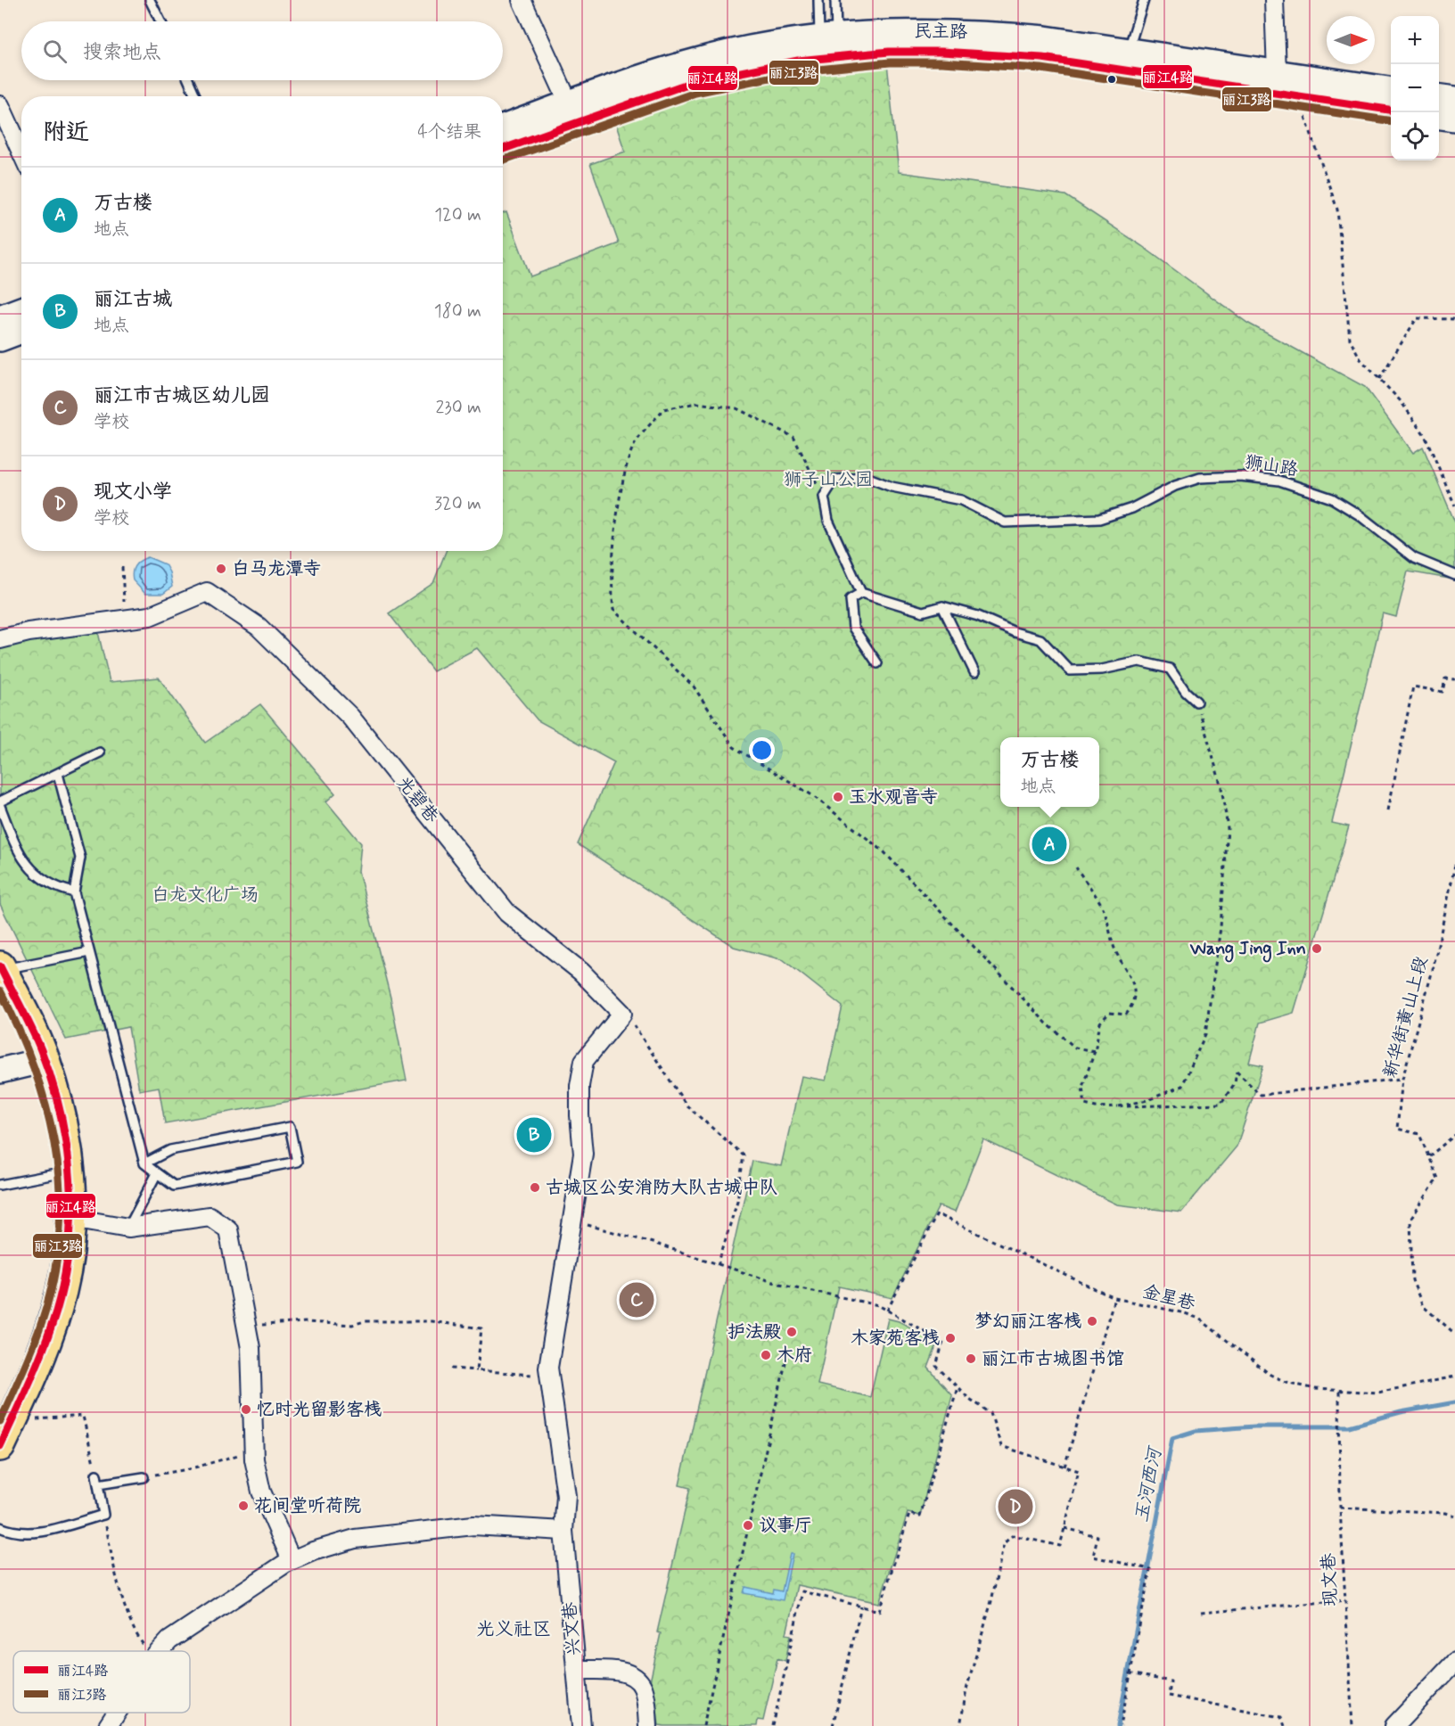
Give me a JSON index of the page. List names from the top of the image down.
{
  "streets": {
    "main road": ["民主路"],
    "street": ["光碧巷", "兴文巷"],
    "lane": ["狮山路"],
    "path": ["新华街黄山上段", "金星巷", "现文巷"]
  },
  "crossings": [
    ["光碧巷", "兴文巷"],
    ["金星巷", "现文巷"]
  ],
  "districts": ["光义社区"],
  "water": ["玉河西河"],
  "parks": ["狮子山公园", "白龙文化广场"],
  "places": [
    "白马龙潭寺",
    "玉水观音寺",
    "Wang Jing Inn",
    "古城区公安消防大队古城中队",
    "梦幻丽江客栈",
    "护法殿",
    "木家苑客栈",
    "木府",
    "丽江市古城图书馆",
    "忆时光留影客栈",
    "花间堂听荷院",
    "议事厅"
  ],
  "lines": ["transit line 丽江4路", "transit line 丽江3路"],
  "legend": ["丽江4路", "丽江3路"],
  "north": "right",
  "page": {
    "map_buttons": ["+", "−"],
    "search": "搜索地点",
    "heading": ["附近", "4个结果"],
    "list": [
      {
        "mark": "A",
        "name": "万古楼",
        "note": "地点",
        "value": "120 m"
      },
      {
        "mark": "B",
        "name": "丽江古城",
        "note": "地点",
        "value": "180 m"
      },
      {
        "mark": "C",
        "name": "丽江市古城区幼儿园",
        "note": "学校",
        "value": "230 m"
      },
      {
        "mark": "D",
        "name": "现文小学",
        "note": "学校",
        "value": "320 m"
      }
    ],
    "popup": ["万古楼", "地点"],
    "pins": [
      "A",
      "B",
      "C",
      "D"
    ]
  }
}
